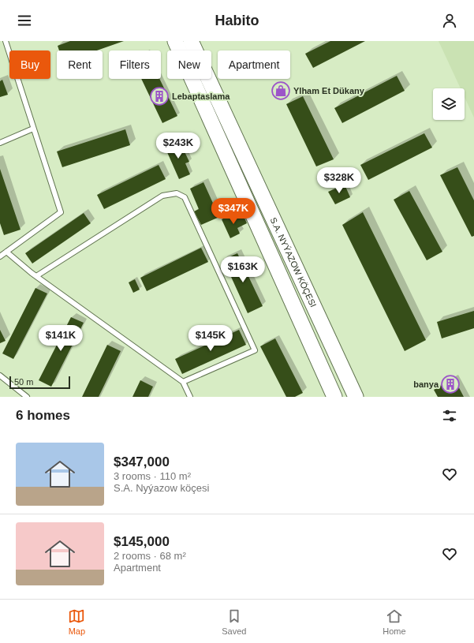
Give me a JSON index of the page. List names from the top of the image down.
{
  "streets": {
    "main road": ["S.A. NYÝAZOW KÖÇESI"]
  },
  "places": {
    "shop": ["Ylham Et Dükany"],
    "building": ["Lebaptaslama", "banya"]
  },
  "scale_bar": "50 m",
  "page": {
    "header": "Habito",
    "chip": [
      "Buy",
      "Rent",
      "Filters",
      "New",
      "Apartment"
    ],
    "price": [
      "$243K",
      "$328K",
      "$347K",
      "$163K",
      "$141K",
      "$145K"
    ],
    "scale": "50 m",
    "heading": "6 homes",
    "list": [
      {
        "name": "$347,000",
        "note": "3 rooms · 110 m² · S.A. Nyýazow köçesi"
      },
      {
        "name": "$145,000",
        "note": "2 rooms · 68 m² · Apartment"
      }
    ],
    "tabs": ["Map", "Saved", "Home"]
  }
}
